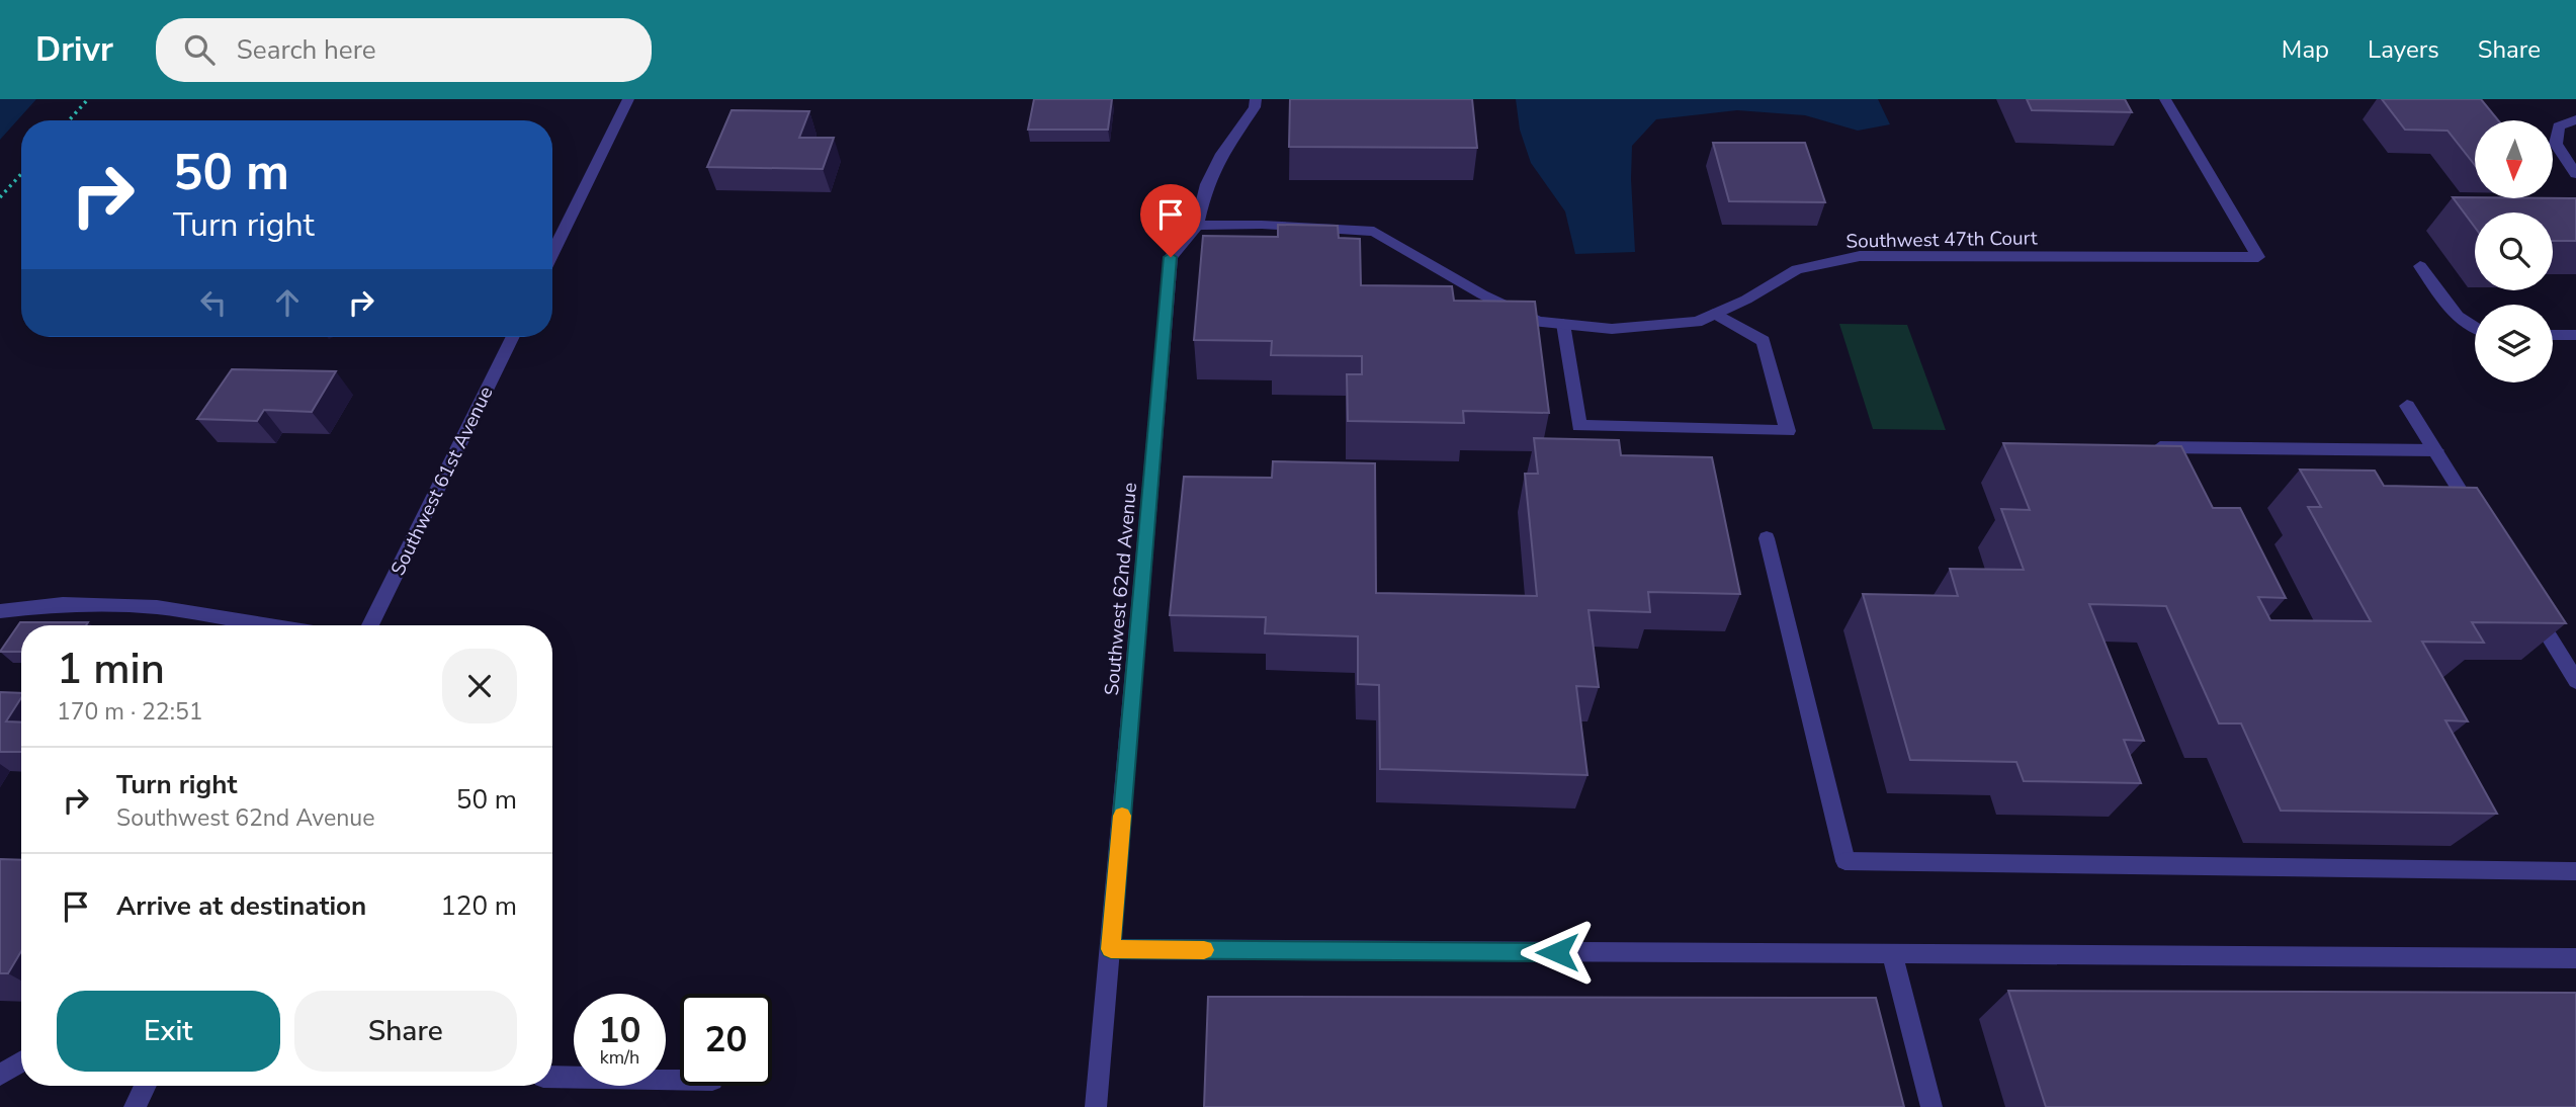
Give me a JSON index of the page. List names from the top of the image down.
{
  "streets": {
    "street": ["Southwest 47th Court", "Southwest 61st Avenue", "Southwest 62nd Avenue"]
  },
  "crossings": [
    ["Southwest 47th Court", "Southwest 62nd Avenue"]
  ],
  "north": "bottom",
  "page": {
    "header": "Drivr",
    "search": "Search here",
    "nav": ["Map", "Layers", "Share"],
    "turn": ["50 m", "Turn right"],
    "heading": ["1 min", "170 m · 22:51"],
    "list": [
      {
        "name": "Turn right",
        "note": "Southwest 62nd Avenue",
        "value": "50 m"
      },
      {
        "name": "Arrive at destination",
        "value": "120 m"
      }
    ],
    "buttons": ["Exit", "Share"],
    "speed": "10 km/h",
    "limit": "20"
  }
}
